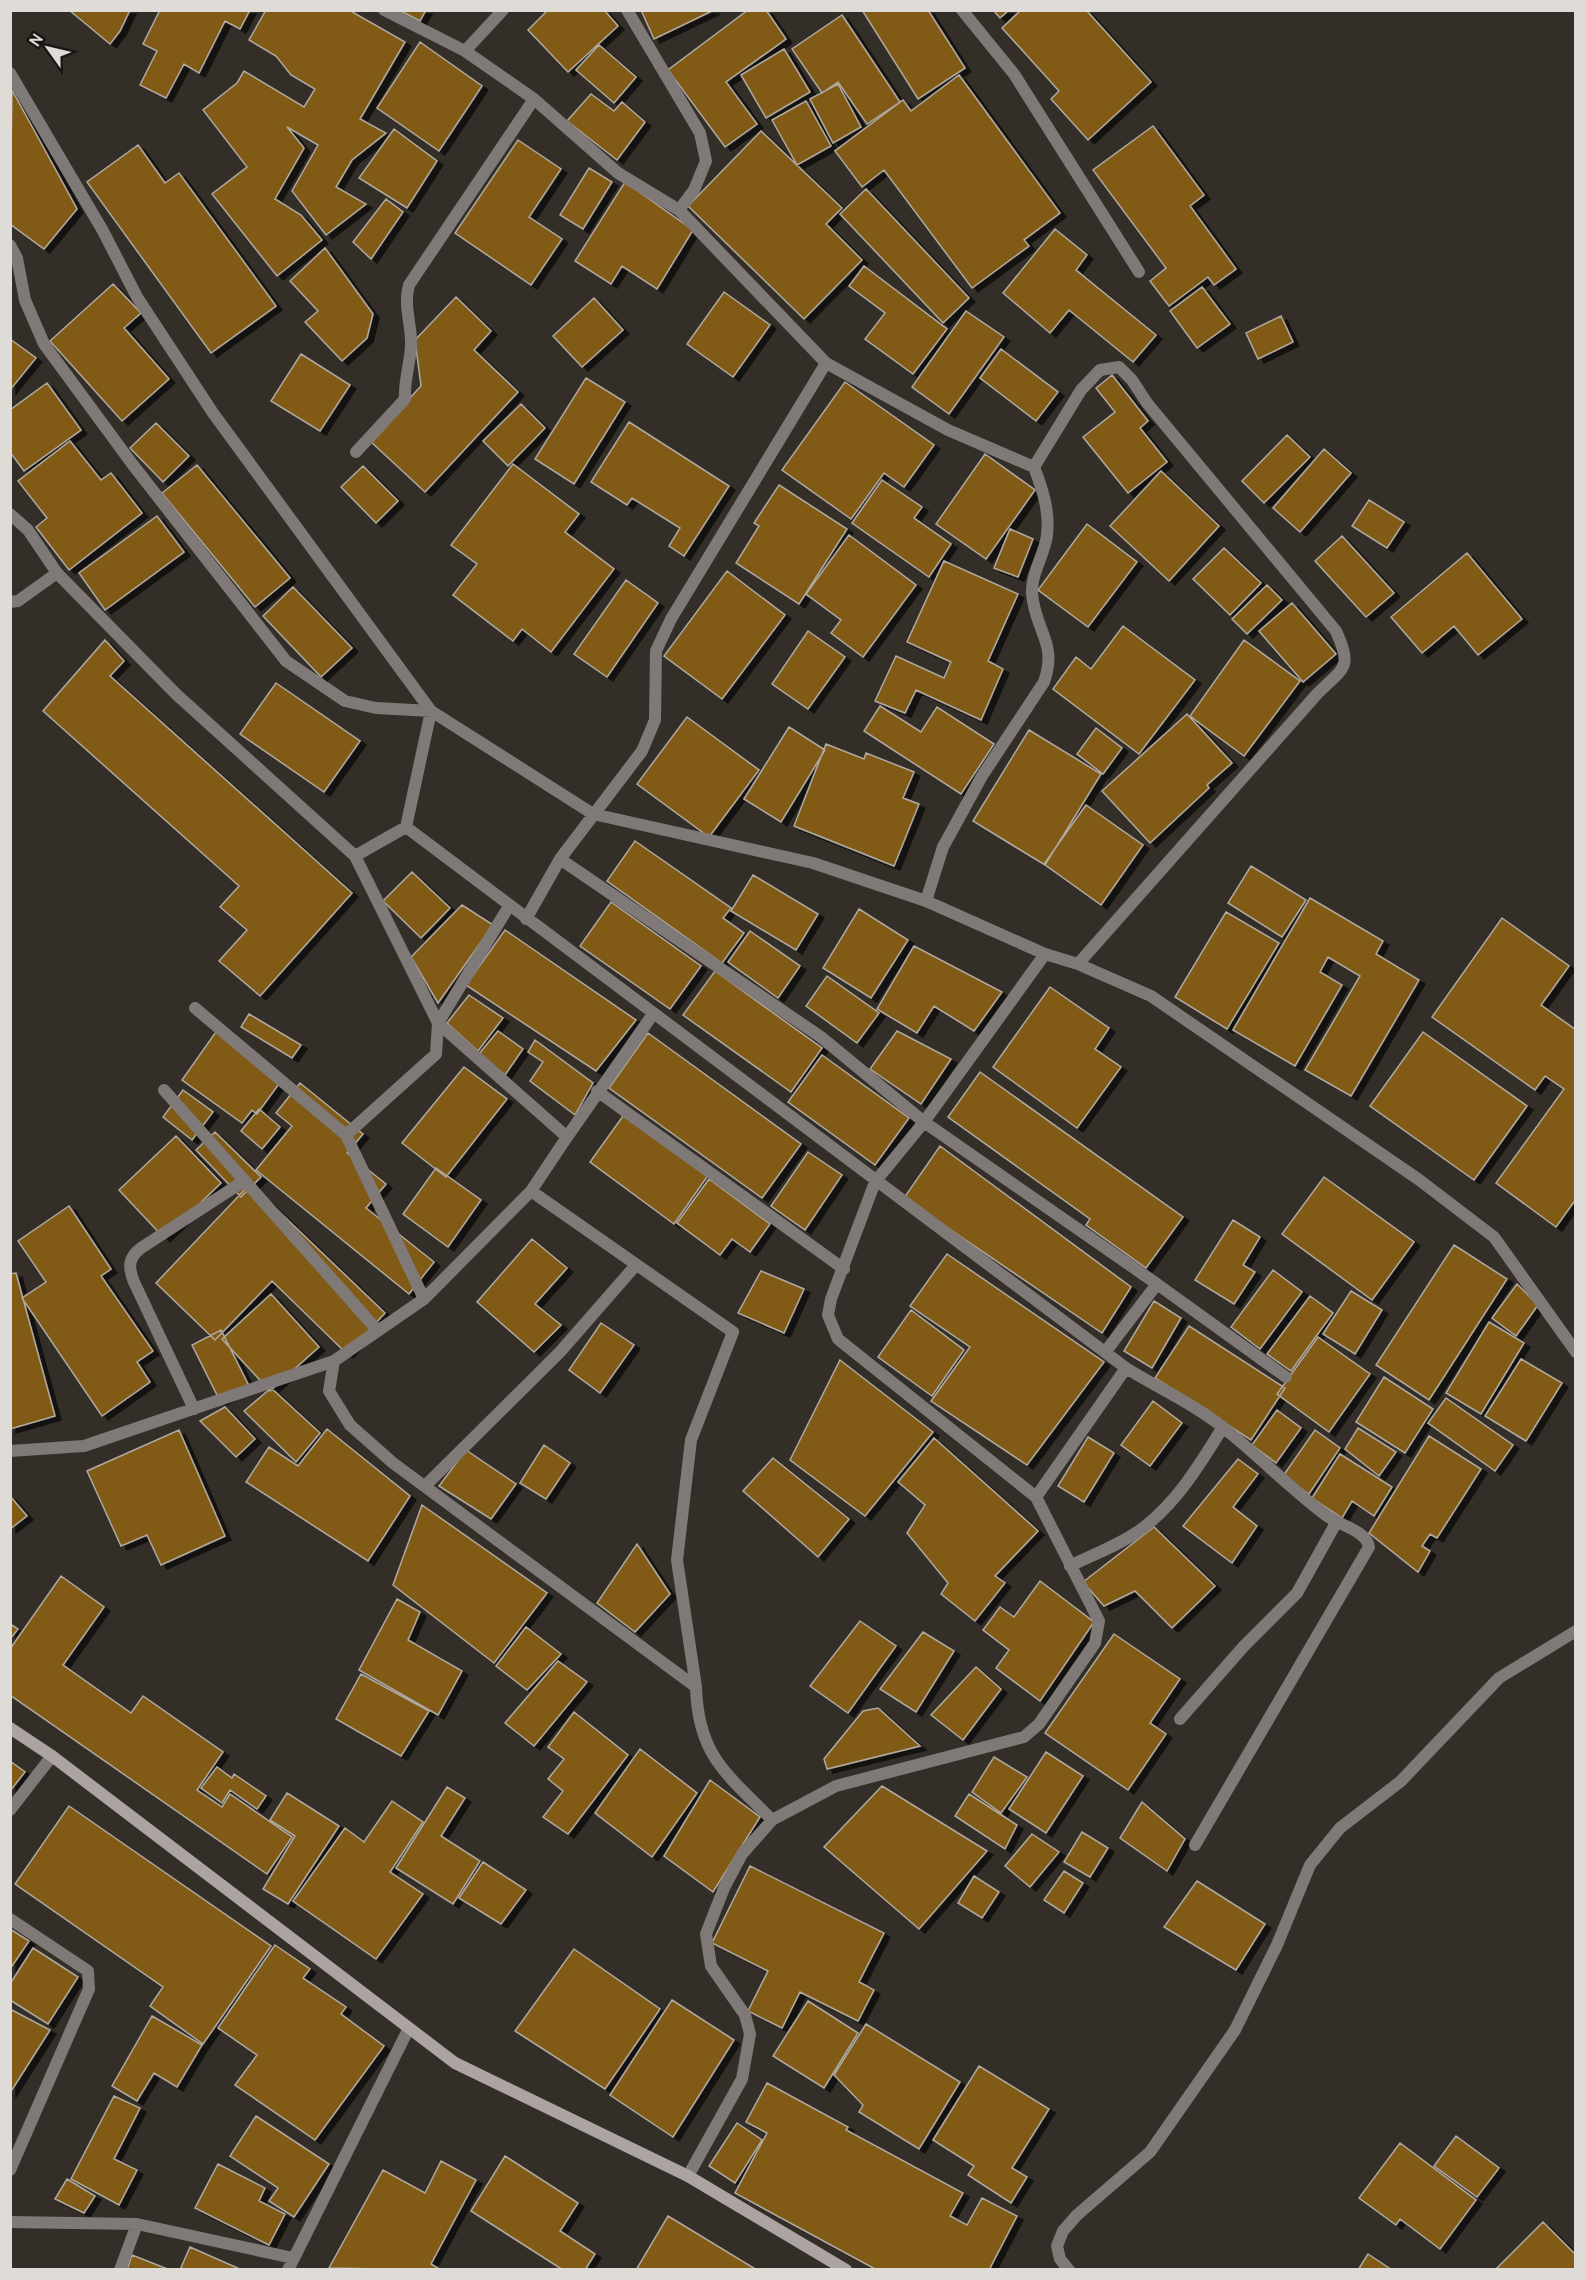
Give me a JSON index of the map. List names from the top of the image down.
{
  "north": "top left"
}
